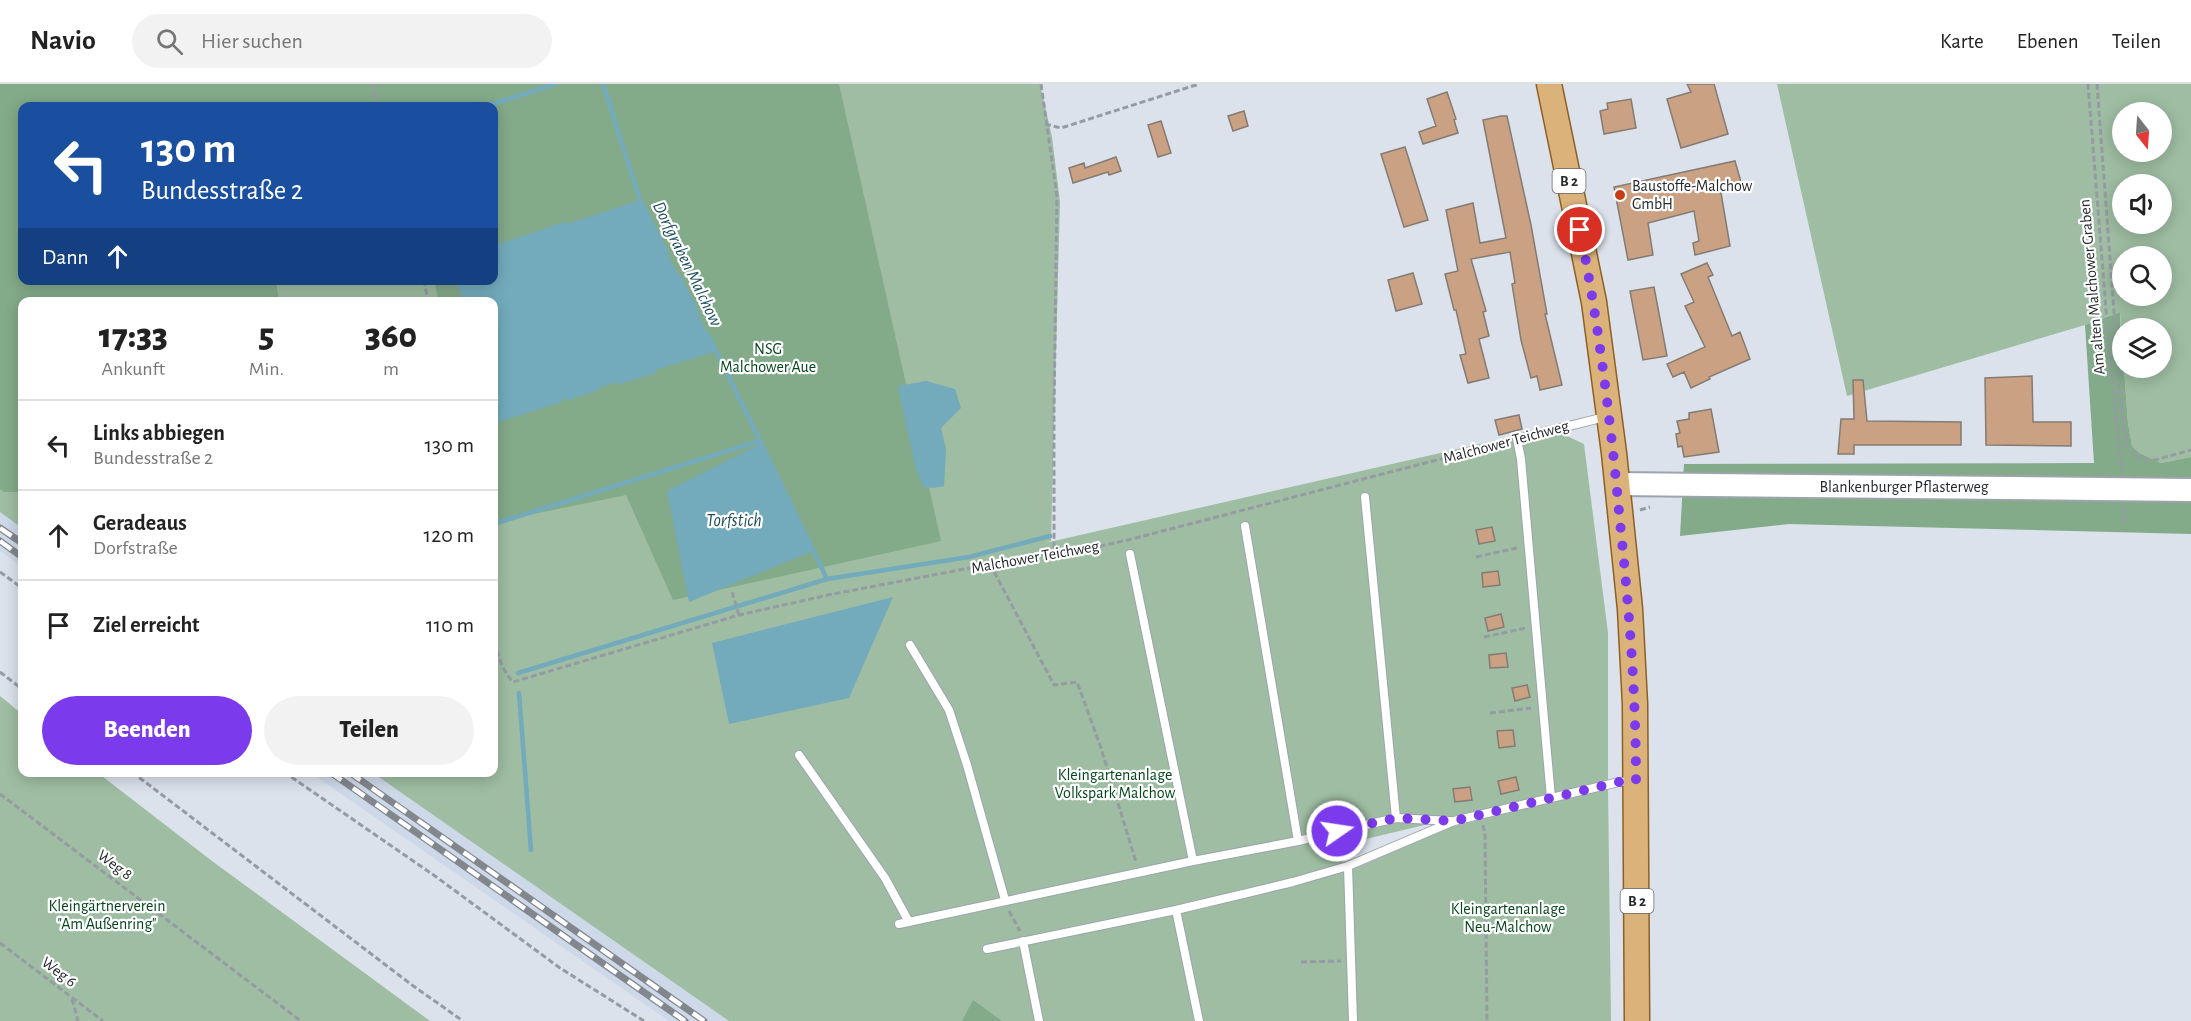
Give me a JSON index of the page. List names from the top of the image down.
{
  "streets": {
    "main road": ["B 2", "Blankenburger Pflasterweg"],
    "lane": ["Malchower Teichweg"],
    "path": ["Am alten Malchower Graben", "Weg 8", "Weg 6"]
  },
  "crossings": [
    ["B 2", "Malchower Teichweg"],
    ["B 2", "Blankenburger Pflasterweg"],
    ["Am alten Malchower Graben", "Blankenburger Pflasterweg"]
  ],
  "water": ["Dorfgraben Malchow", "Torfstich"],
  "parks": [
    "NSG Malchower Aue",
    "Kleingartenanlage Volkspark Malchow",
    "Kleingärtnerverein \"Am Außenring\"",
    "Kleingartenanlage Neu-Malchow"
  ],
  "places": ["Baustoffe-Malchow GmbH"],
  "north": "bottom",
  "page": {
    "header": "Navio",
    "search": "Hier suchen",
    "nav": ["Karte", "Ebenen", "Teilen"],
    "turn": ["130 m", "Bundesstraße 2"],
    "then": "Dann",
    "eta": [
      "17:33",
      "Ankunft",
      "5",
      "Min.",
      "360",
      "m"
    ],
    "list": [
      {
        "name": "Links abbiegen",
        "note": "Bundesstraße 2",
        "value": "130 m"
      },
      {
        "name": "Geradeaus",
        "note": "Dorfstraße",
        "value": "120 m"
      },
      {
        "name": "Ziel erreicht",
        "value": "110 m"
      }
    ],
    "buttons": ["Beenden", "Teilen"]
  }
}
